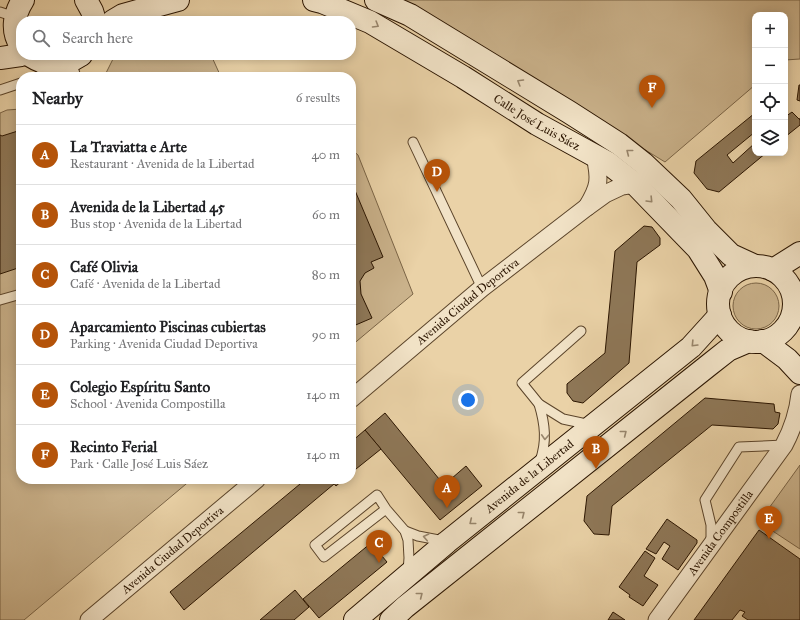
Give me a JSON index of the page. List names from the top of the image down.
{
  "streets": {
    "main road": ["Calle José Luis Sáez", "Avenida de la Libertad"],
    "street": ["Avenida Ciudad Deportiva", "Avenida Compostilla"]
  },
  "crossings": [
    ["Calle José Luis Sáez", "Avenida Ciudad Deportiva"],
    ["Calle José Luis Sáez", "Avenida de la Libertad"]
  ],
  "page": {
    "map_buttons": ["+", "−"],
    "search": "Search here",
    "heading": ["Nearby", "6 results"],
    "pins": [
      "F",
      "D",
      "B",
      "A",
      "E",
      "C"
    ],
    "list": [
      {
        "mark": "A",
        "name": "La Traviatta e Arte",
        "note": "Restaurant · Avenida de la Libertad",
        "value": "40 m"
      },
      {
        "mark": "B",
        "name": "Avenida de la Libertad 45",
        "note": "Bus stop · Avenida de la Libertad",
        "value": "60 m"
      },
      {
        "mark": "C",
        "name": "Café Olivia",
        "note": "Café · Avenida de la Libertad",
        "value": "80 m"
      },
      {
        "mark": "D",
        "name": "Aparcamiento Piscinas cubiertas",
        "note": "Parking · Avenida Ciudad Deportiva",
        "value": "90 m"
      },
      {
        "mark": "E",
        "name": "Colegio Espíritu Santo",
        "note": "School · Avenida Compostilla",
        "value": "140 m"
      },
      {
        "mark": "F",
        "name": "Recinto Ferial",
        "note": "Park · Calle José Luis Sáez",
        "value": "140 m"
      }
    ]
  }
}
